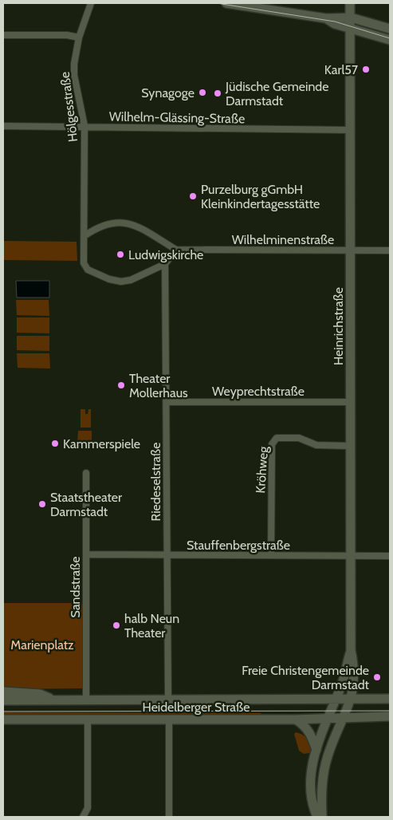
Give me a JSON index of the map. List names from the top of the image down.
{
  "streets": {
    "main road": ["Heinrichstraße", "Heidelberger Straße"],
    "street": [
      "Hölgesstraße",
      "Wilhelm-Glässing-Straße",
      "Wilhelminenstraße",
      "Weyprechtstraße",
      "Kröhweg",
      "Riedeselstraße",
      "Stauffenbergstraße",
      "Sandstraße"
    ]
  },
  "crossings": [
    ["Hölgesstraße", "Wilhelm-Glässing-Straße"],
    ["Hölgesstraße", "Riedeselstraße"],
    ["Wilhelm-Glässing-Straße", "Heinrichstraße"],
    ["Wilhelminenstraße", "Heinrichstraße"],
    ["Heinrichstraße", "Weyprechtstraße"],
    ["Heinrichstraße", "Kröhweg"],
    ["Heinrichstraße", "Stauffenbergstraße"],
    ["Heinrichstraße", "Heidelberger Straße"],
    ["Weyprechtstraße", "Riedeselstraße"],
    ["Kröhweg", "Stauffenbergstraße"],
    ["Riedeselstraße", "Stauffenbergstraße"],
    ["Riedeselstraße", "Heidelberger Straße"],
    ["Stauffenbergstraße", "Sandstraße"],
    ["Sandstraße", "Heidelberger Straße"]
  ],
  "parks": ["Marienplatz"],
  "places": [
    "Karl57",
    "Synagoge",
    "Jüdische Gemeinde Darmstadt",
    "Purzelburg gGmbH Kleinkindertagesstätte",
    "Ludwigskirche",
    "Theater Mollerhaus",
    "Kammerspiele",
    "Staatstheater Darmstadt",
    "halb Neun Theater",
    "Freie Christengemeinde Darmstadt"
  ]
}
